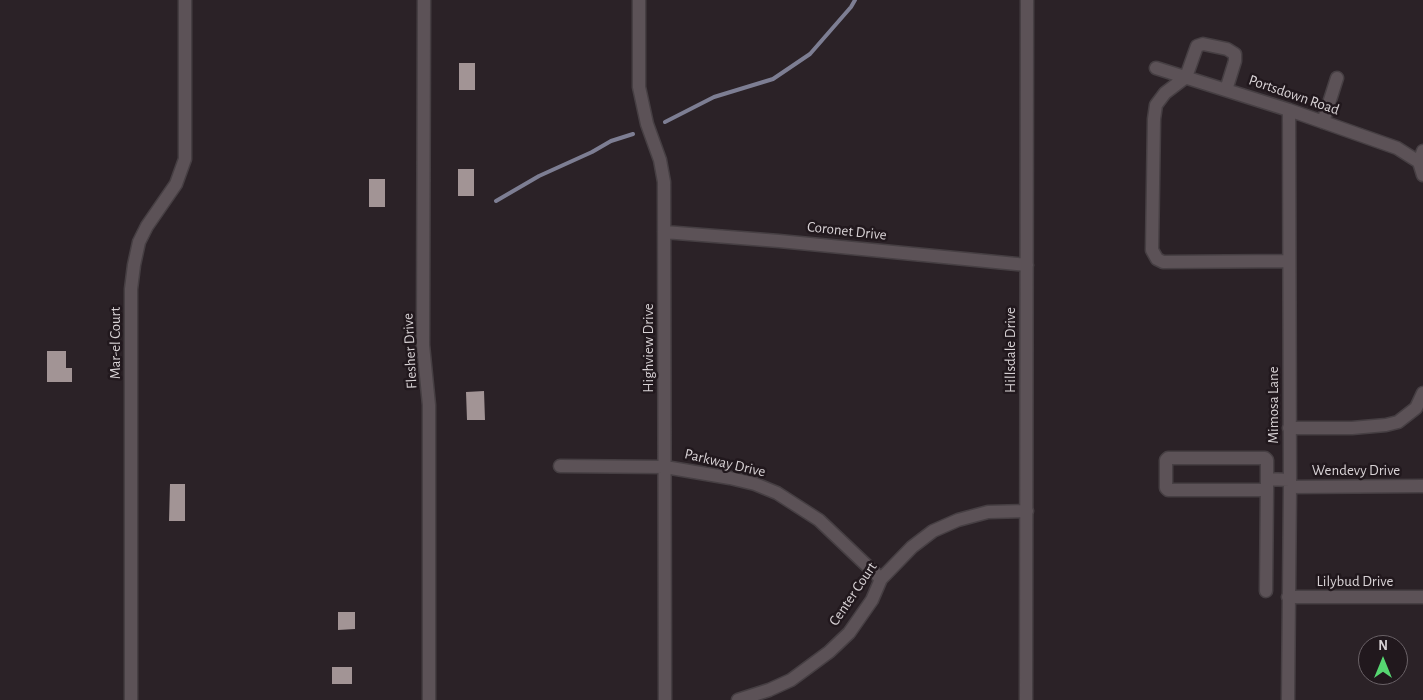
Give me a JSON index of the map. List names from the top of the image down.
{
  "streets": {
    "street": [
      "Portsdown Road",
      "Coronet Drive",
      "Mar-el Court",
      "Highview Drive",
      "Hillsdale Drive",
      "Flesher Drive",
      "Mimosa Lane",
      "Parkway Drive",
      "Wendevy Drive",
      "Lilybud Drive",
      "Center Court"
    ]
  },
  "crossings": [
    ["Portsdown Road", "Mimosa Lane"],
    ["Coronet Drive", "Highview Drive"],
    ["Coronet Drive", "Hillsdale Drive"],
    ["Highview Drive", "Parkway Drive"],
    ["Hillsdale Drive", "Center Court"],
    ["Mimosa Lane", "Wendevy Drive"],
    ["Mimosa Lane", "Lilybud Drive"],
    ["Parkway Drive", "Center Court"]
  ],
  "north": "top"
}
